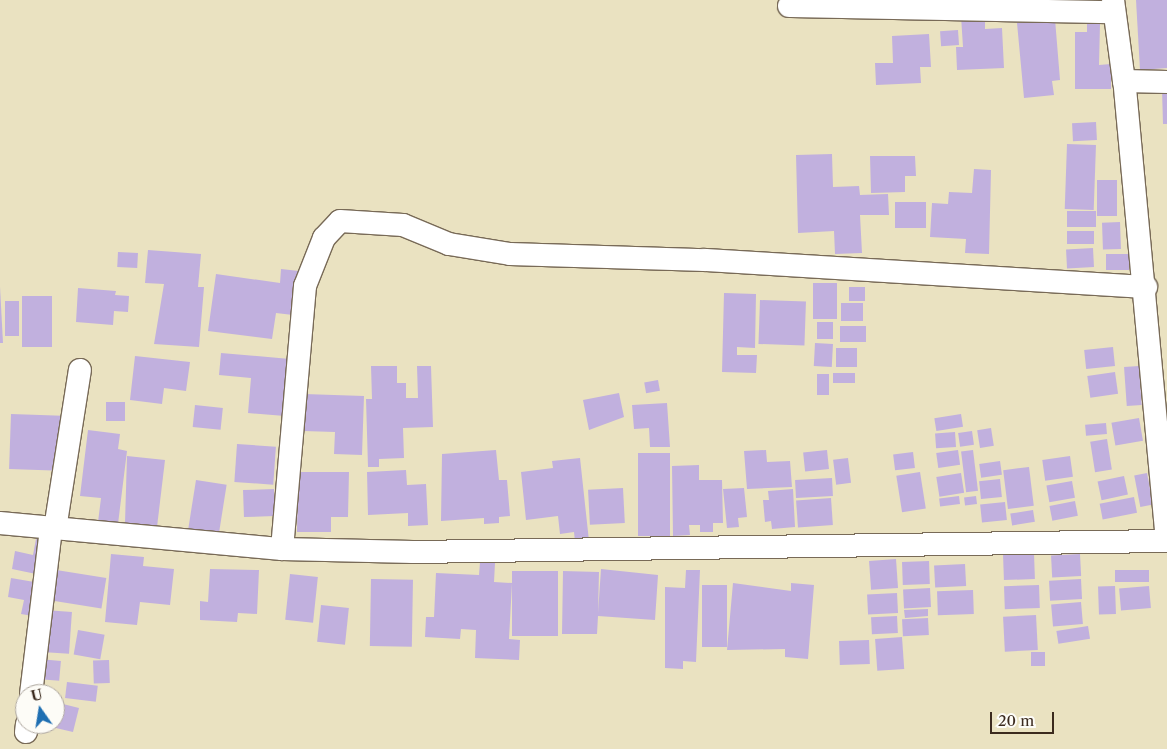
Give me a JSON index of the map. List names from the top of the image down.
{
  "scale_bar": "20 m",
  "north": "top"
}
